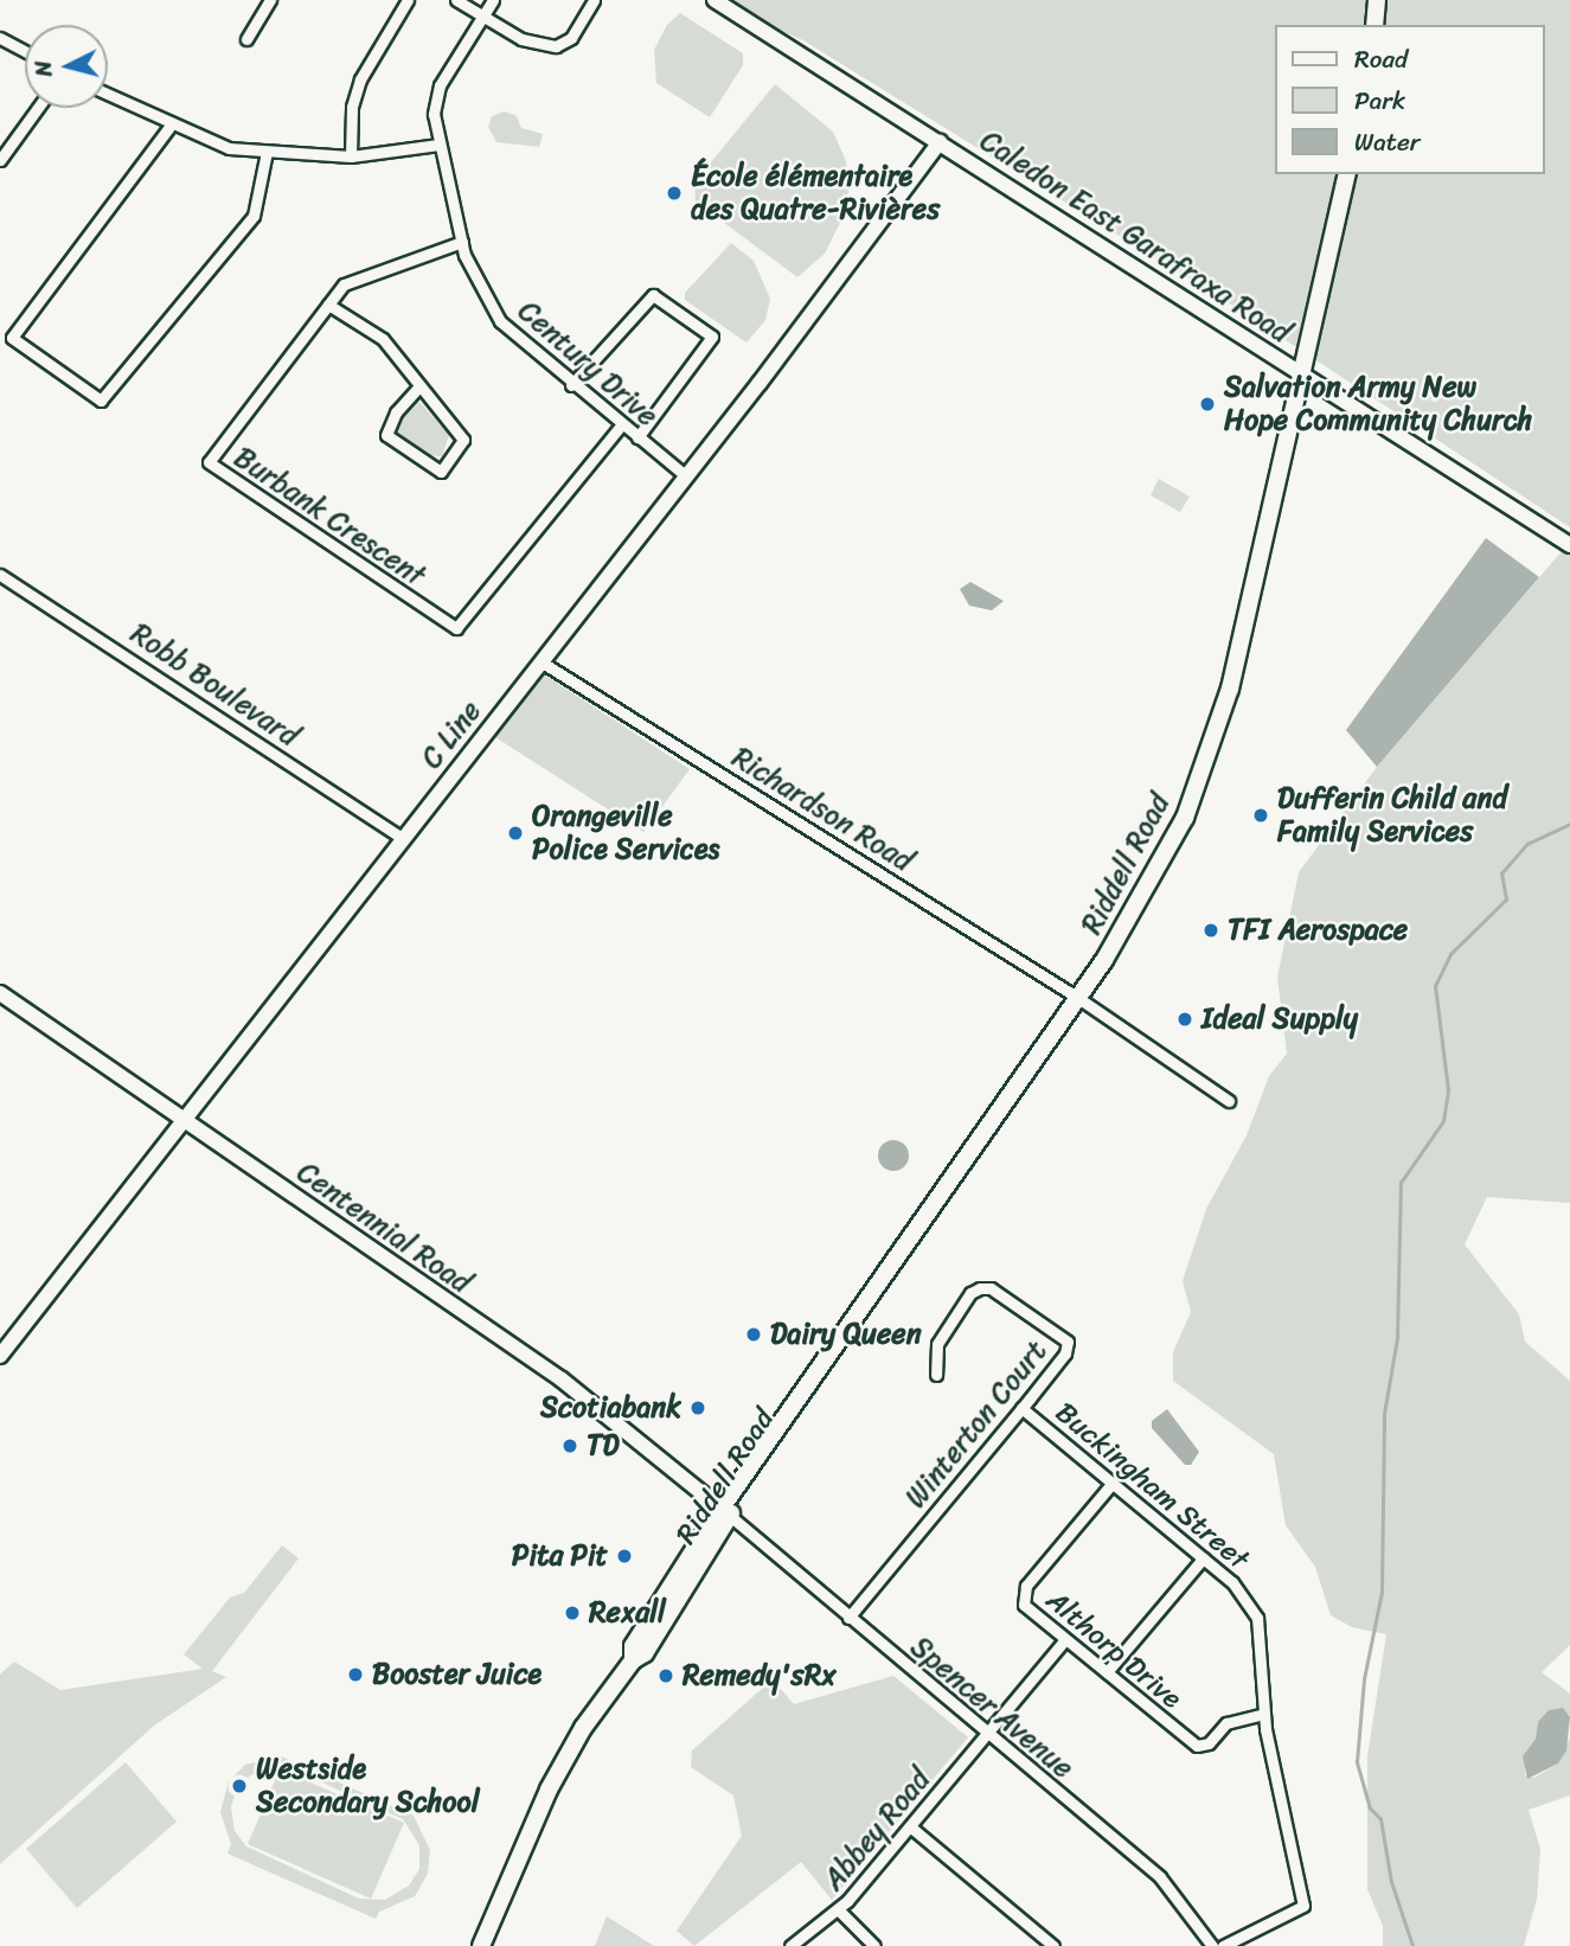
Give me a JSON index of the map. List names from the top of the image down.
{
  "streets": {
    "main road": ["Riddell Road"],
    "street": [
      "Caledon East Garafraxa Road",
      "Century Drive",
      "Burbank Crescent",
      "Robb Boulevard",
      "C Line",
      "Richardson Road",
      "Centennial Road",
      "Winterton Court",
      "Buckingham Street",
      "Althorp Drive",
      "Spencer Avenue",
      "Abbey Road"
    ]
  },
  "crossings": [
    ["Caledon East Garafraxa Road", "C Line"],
    ["Caledon East Garafraxa Road", "Riddell Road"],
    ["Century Drive", "Burbank Crescent"],
    ["Century Drive", "C Line"],
    ["Robb Boulevard", "C Line"],
    ["C Line", "Richardson Road"],
    ["C Line", "Centennial Road"],
    ["Richardson Road", "Riddell Road"],
    ["Riddell Road", "Centennial Road"],
    ["Riddell Road", "Spencer Avenue"],
    ["Centennial Road", "Spencer Avenue"],
    ["Winterton Court", "Buckingham Street"],
    ["Winterton Court", "Spencer Avenue"],
    ["Buckingham Street", "Althorp Drive"],
    ["Althorp Drive", "Abbey Road"],
    ["Spencer Avenue", "Abbey Road"]
  ],
  "places": [
    "École élémentaire des Quatre-Rivières",
    "Salvation Army New Hope Community Church",
    "Dufferin Child and Family Services",
    "Orangeville Police Services",
    "TFI Aerospace",
    "Ideal Supply",
    "Dairy Queen",
    "Scotiabank",
    "TD",
    "Pita Pit",
    "Rexall",
    "Booster Juice",
    "Remedy'sRx",
    "Westside Secondary School"
  ],
  "legend": ["Road", "Park", "Water"],
  "north": "left"
}
